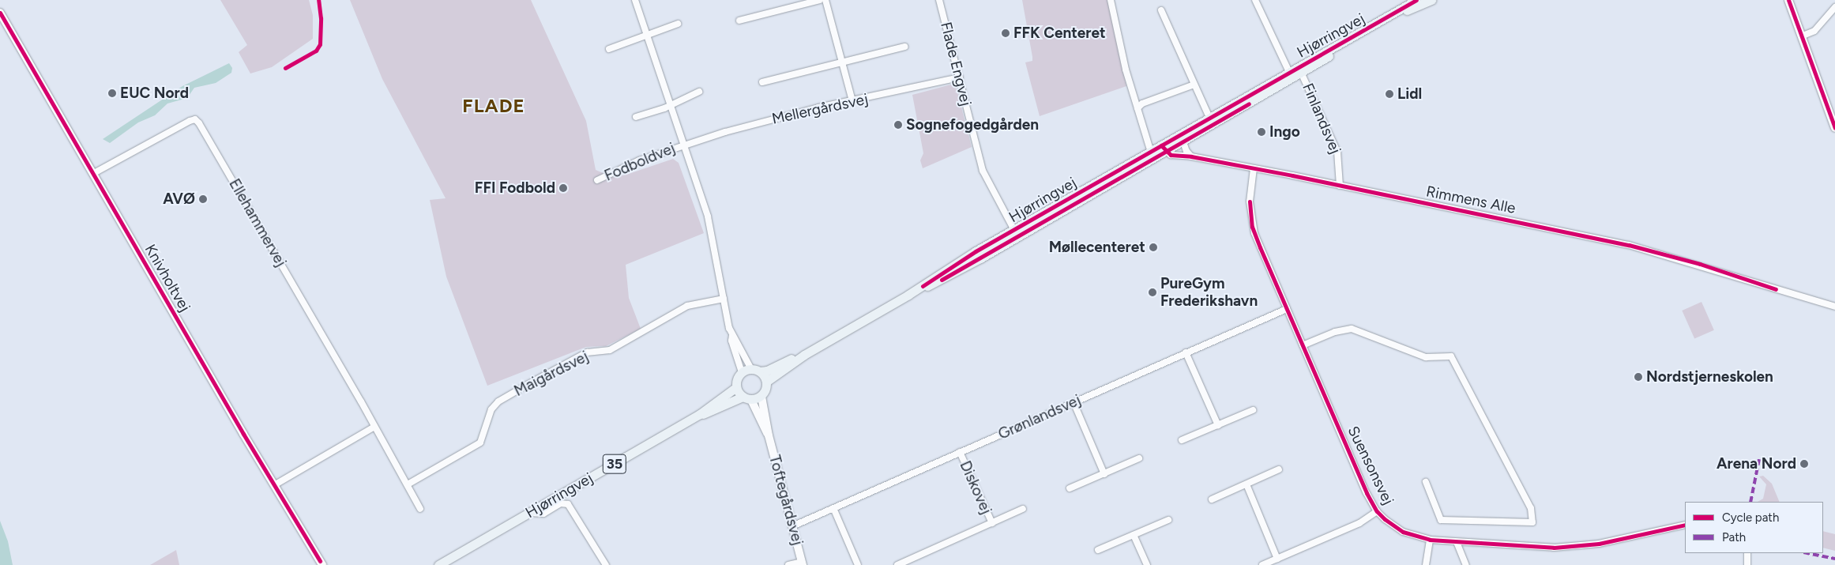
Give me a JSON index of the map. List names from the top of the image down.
{
  "streets": {
    "main road": ["Hjørringvej", "35"],
    "street": [
      "Flade Engvej",
      "Mellergårdsvej",
      "Finlandsvej",
      "Fodboldvej",
      "Rimmens Alle",
      "Ellehammervej",
      "Knivholtvej",
      "Maigårdsvej",
      "Grønlandsvej",
      "Suensonsvej",
      "Diskovej",
      "Toftegårdsvej"
    ]
  },
  "crossings": [
    ["Hjørringvej", "Flade Engvej"],
    ["Hjørringvej", "Rimmens Alle"],
    ["Hjørringvej", "35"],
    ["Hjørringvej", "Toftegårdsvej"],
    ["Flade Engvej", "Mellergårdsvej"],
    ["Mellergårdsvej", "Fodboldvej"],
    ["Finlandsvej", "Rimmens Alle"],
    ["Rimmens Alle", "Suensonsvej"],
    ["Ellehammervej", "Knivholtvej"],
    ["Ellehammervej", "Maigårdsvej"],
    ["Grønlandsvej", "Suensonsvej"],
    ["Grønlandsvej", "Diskovej"],
    ["Grønlandsvej", "Toftegårdsvej"],
    ["35", "Toftegårdsvej"]
  ],
  "districts": ["FLADE"],
  "places": [
    "FFK Centeret",
    "EUC Nord",
    "Lidl",
    "Sognefogedgården",
    "Ingo",
    "FFI Fodbold",
    "AVØ",
    "Møllecenteret",
    "PureGym Frederikshavn",
    "Nordstjerneskolen",
    "Arena Nord"
  ],
  "legend": ["Cycle path", "Path"]
}
